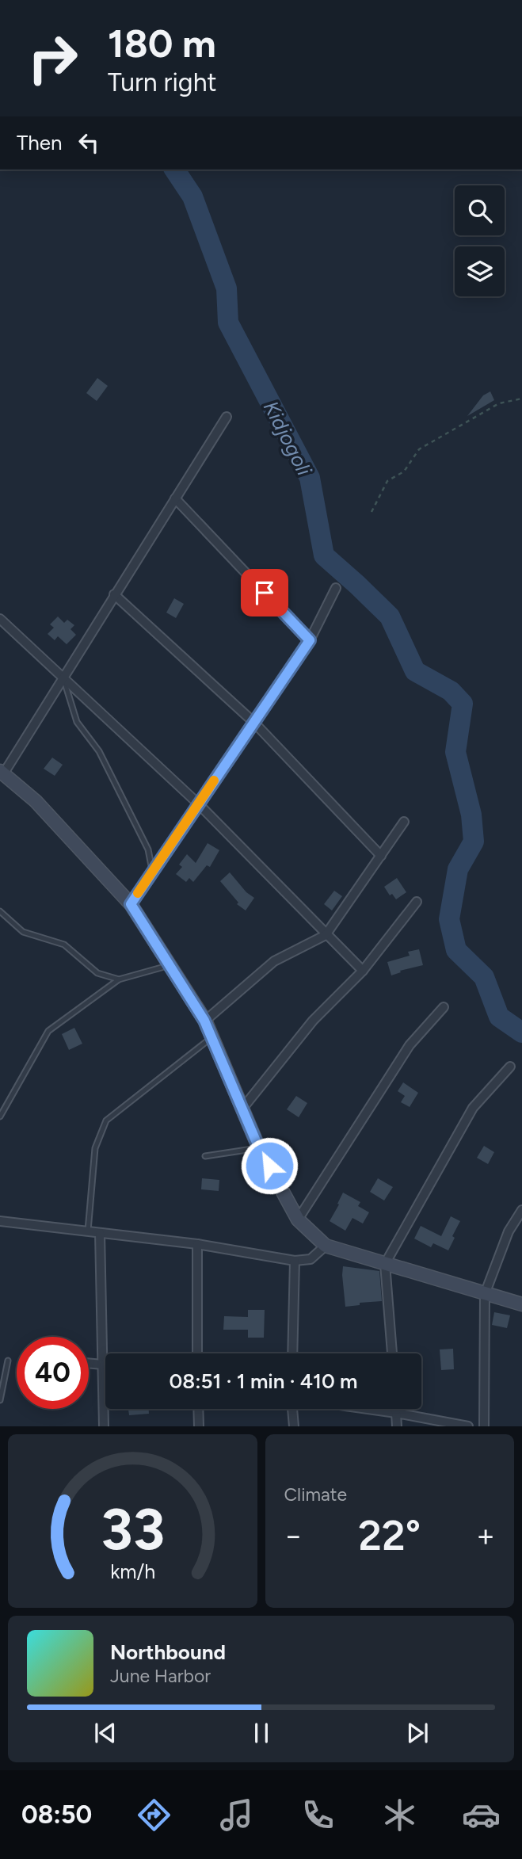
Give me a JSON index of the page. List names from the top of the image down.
{
  "water": ["Kidjogoli"],
  "page": {
    "turn": ["180 m", "Turn right"],
    "then": "Then",
    "limit": "40",
    "trip": "08:51 · 1 min · 410 m",
    "tile": "Climate",
    "heat": ["−", "22°", "+"],
    "song": ["Northbound", "June Harbor"],
    "tabs": "08:50",
    "gauge": ["33", "km/h"]
  }
}
